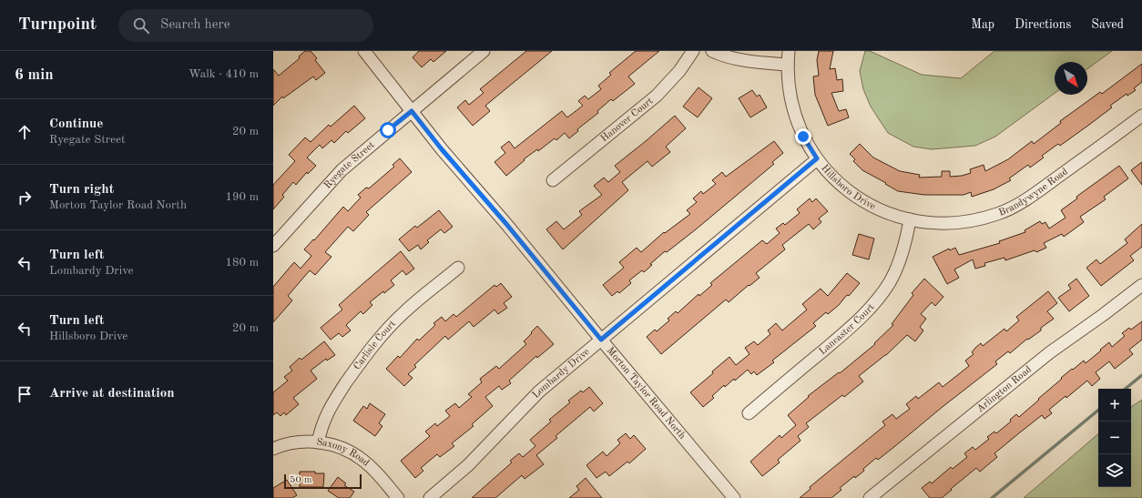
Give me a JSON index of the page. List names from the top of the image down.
{
  "streets": {
    "street": [
      "Hanover Court",
      "Ryegate Street",
      "Hillsboro Drive",
      "Brandywyne Road",
      "Lancaster Court",
      "Carlisle Court",
      "Lombardy Drive",
      "Arlington Road",
      "Morton Taylor Road North",
      "Saxony Road"
    ]
  },
  "crossings": [
    ["Ryegate Street", "Morton Taylor Road North"],
    ["Hillsboro Drive", "Brandywyne Road"],
    ["Hillsboro Drive", "Lancaster Court"],
    ["Hillsboro Drive", "Lombardy Drive"],
    ["Brandywyne Road", "Lancaster Court"],
    ["Carlisle Court", "Saxony Road"],
    ["Lombardy Drive", "Morton Taylor Road North"]
  ],
  "scale_bar": "50 m",
  "north": "bottom right",
  "page": {
    "header": "Turnpoint",
    "search": "Search here",
    "nav": ["Map", "Directions", "Saved"],
    "heading": ["6 min", "Walk · 410 m"],
    "list": [
      ["Continue", "Ryegate Street", "20 m"],
      ["Turn right", "Morton Taylor Road North", "190 m"],
      ["Turn left", "Lombardy Drive", "180 m"],
      ["Turn left", "Hillsboro Drive", "20 m"],
      "Arrive at destination"
    ],
    "map_buttons": ["+", "−"],
    "scale": "50 m"
  }
}
